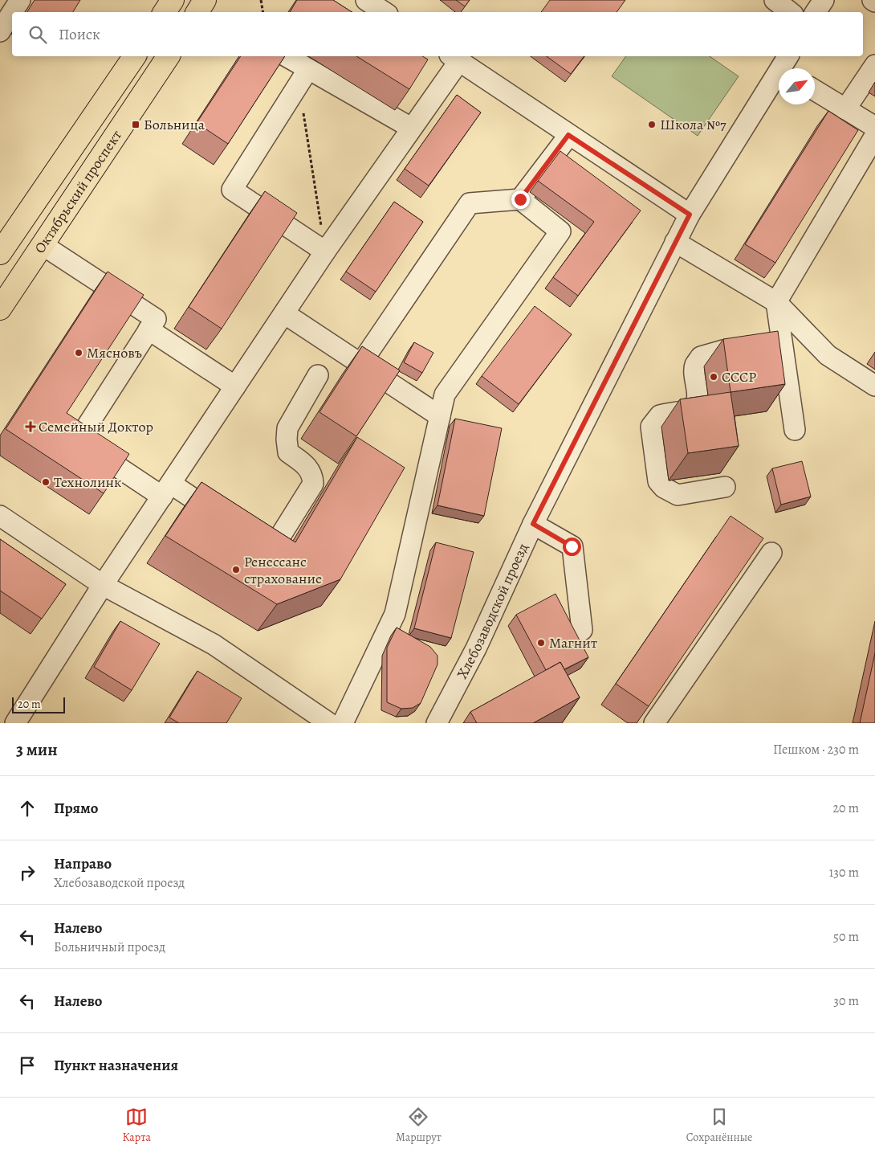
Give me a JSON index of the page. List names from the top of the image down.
{
  "streets": {
    "main road": ["Октябрьский проспект"],
    "street": ["Хлебозаводской проезд"]
  },
  "places": {
    "transit": ["Больница"],
    "other": [
      "Школа №7",
      "Мясновъ",
      "СССР",
      "Технолинк",
      "Ренессанс страхование",
      "Магнит"
    ],
    "health": ["Семейный Доктор"]
  },
  "scale_bar": "20 m",
  "north": "top right",
  "page": {
    "search": "Поиск",
    "scale": "20 m",
    "heading": ["3 мин", "Пешком · 230 m"],
    "list": [
      ["Прямо", "20 m"],
      ["Направо", "Хлебозаводской проезд", "130 m"],
      ["Налево", "Больничный проезд", "50 m"],
      ["Налево", "30 m"],
      "Пункт назначения"
    ],
    "nav": ["Карта", "Маршрут", "Сохранённые"]
  }
}
